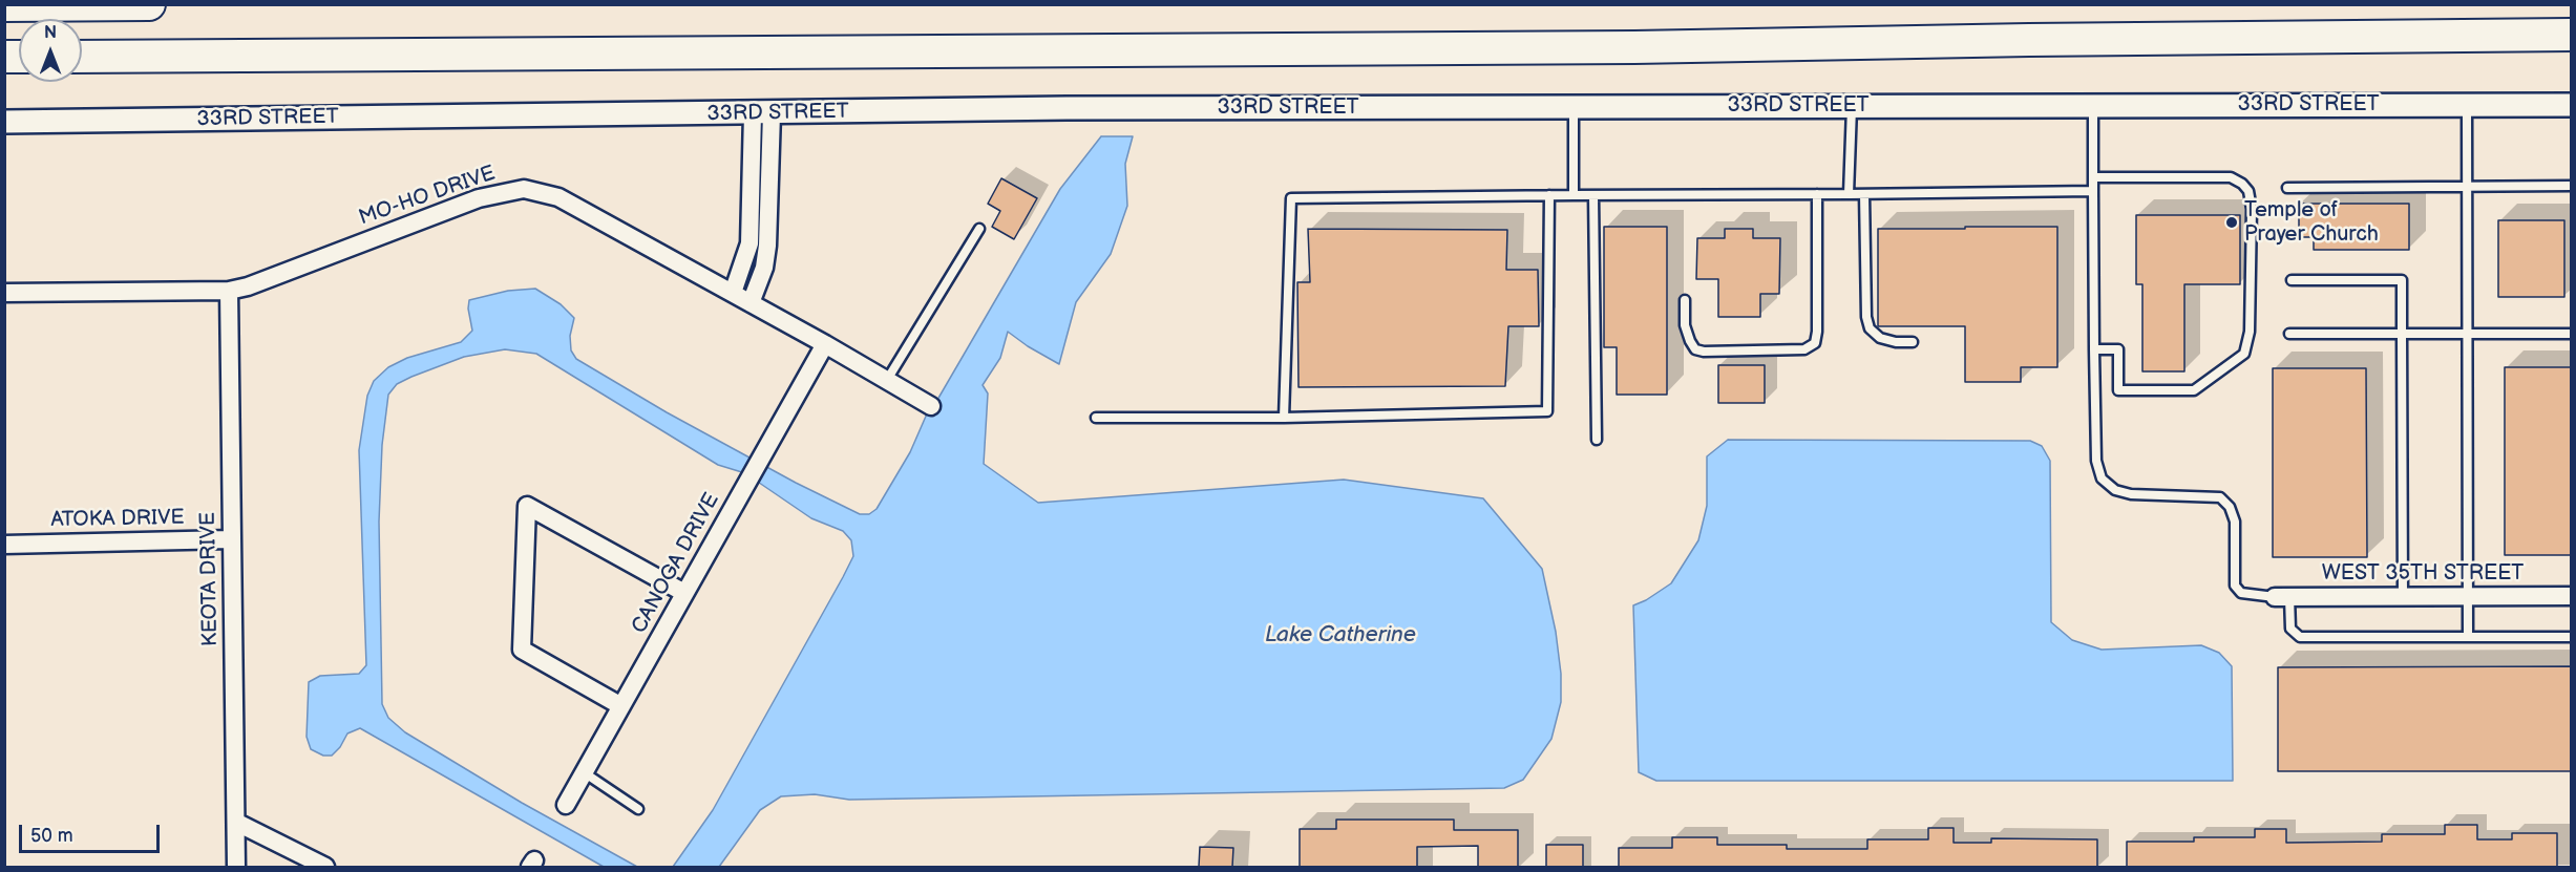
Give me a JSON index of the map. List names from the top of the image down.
{
  "streets": {
    "street": [
      "33RD STREET",
      "MO-HO DRIVE",
      "ATOKA DRIVE",
      "CANOGA DRIVE",
      "WEST 35TH STREET",
      "KEOTA DRIVE"
    ]
  },
  "crossings": [
    ["MO-HO DRIVE", "CANOGA DRIVE"],
    ["MO-HO DRIVE", "KEOTA DRIVE"],
    ["ATOKA DRIVE", "KEOTA DRIVE"]
  ],
  "water": ["Lake Catherine"],
  "places": ["Temple of Prayer Church"],
  "scale_bar": "50 m",
  "north": "top"
}
